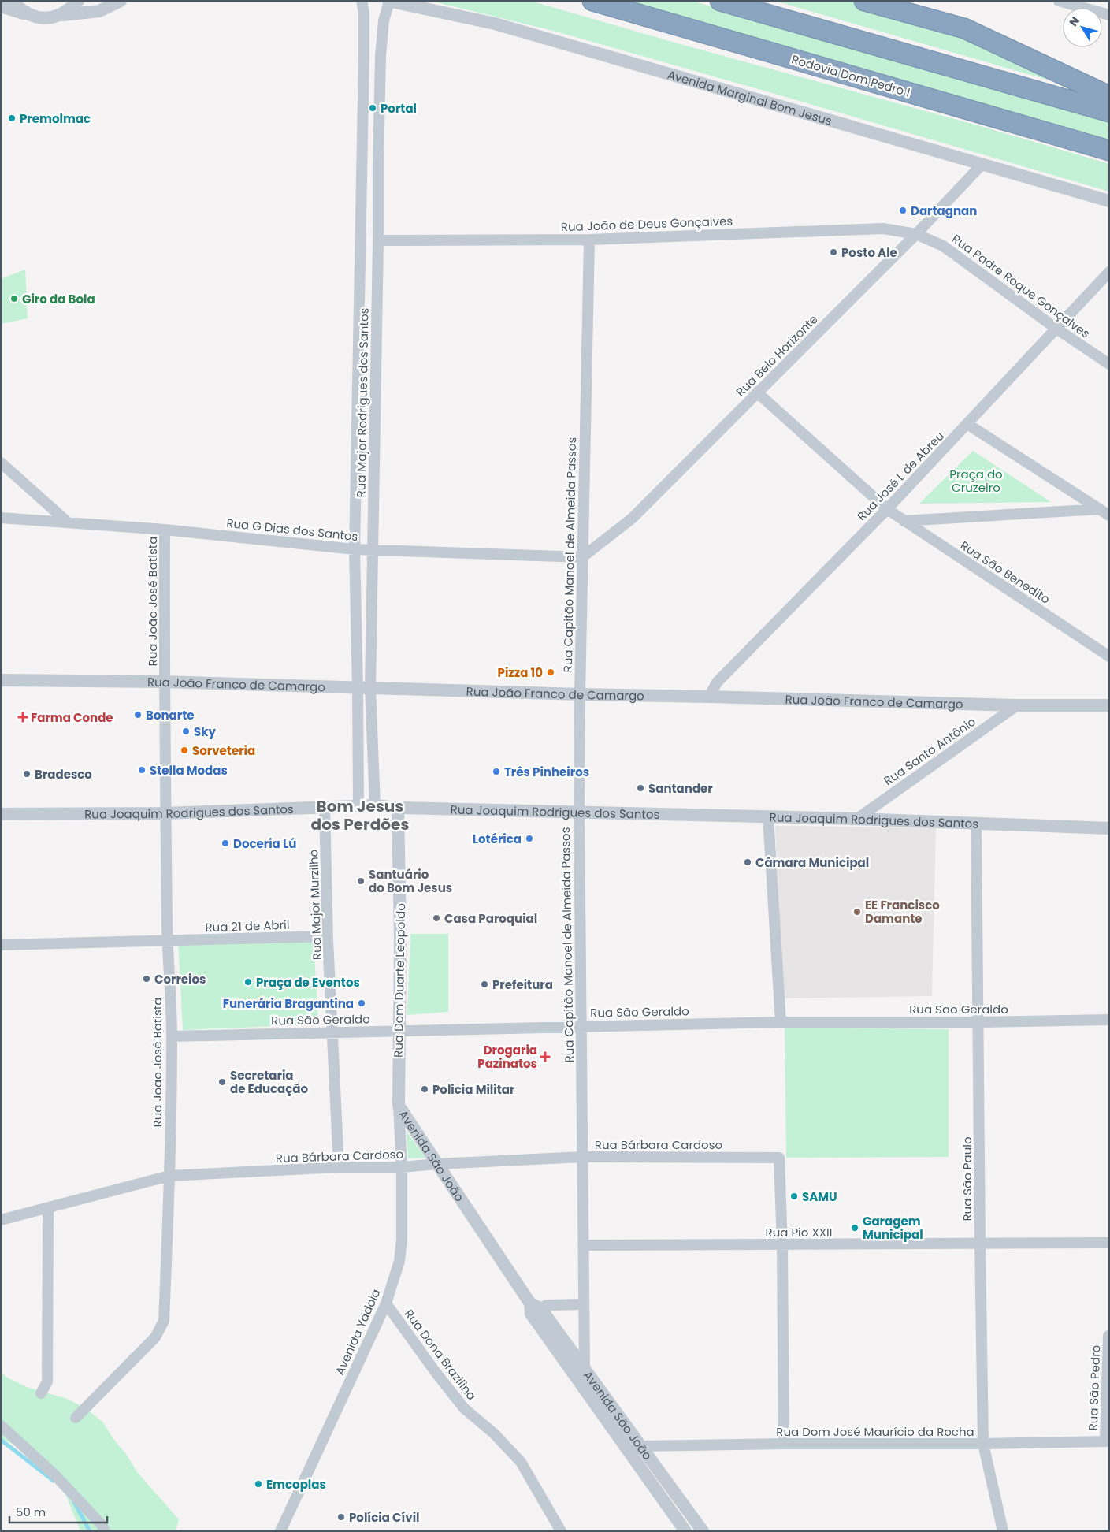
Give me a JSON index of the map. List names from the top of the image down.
{
  "streets": {
    "highway": ["Rodovia Dom Pedro I"],
    "street": [
      "Avenida Marginal Bom Jesus",
      "Rua João de Deus Gonçalves",
      "Rua Padre Roque Gonçalves",
      "Rua Belo Horizonte",
      "Rua Major Rodrigues dos Santos",
      "Rua José L de Abreu",
      "Rua G Dias dos Santos",
      "Rua Capitão Manoel de Almeida Passos",
      "Rua São Benedito",
      "Rua João José Batista",
      "Rua João Franco de Camargo",
      "Rua Santo Antônio",
      "Rua Joaquim Rodrigues dos Santos",
      "Rua Major Murzilho",
      "Rua 21 de Abril",
      "Rua Dom Duarte Leopoldo",
      "Rua São Geraldo",
      "Rua Bárbara Cardoso",
      "Avenida São João",
      "Rua São Paulo",
      "Rua Pio XXII",
      "Avenida Yadoia",
      "Rua Dona Brazilina",
      "Rua São Pedro",
      "Rua Dom José Maurício da Rocha"
    ]
  },
  "crossings": [
    ["Avenida Marginal Bom Jesus", "Rua Belo Horizonte"],
    ["Avenida Marginal Bom Jesus", "Rua Major Rodrigues dos Santos"],
    ["Rua João de Deus Gonçalves", "Rua Padre Roque Gonçalves"],
    ["Rua João de Deus Gonçalves", "Rua Belo Horizonte"],
    ["Rua João de Deus Gonçalves", "Rua Major Rodrigues dos Santos"],
    ["Rua João de Deus Gonçalves", "Rua Capitão Manoel de Almeida Passos"],
    ["Rua Padre Roque Gonçalves", "Rua Belo Horizonte"],
    ["Rua Padre Roque Gonçalves", "Rua José L de Abreu"],
    ["Rua Belo Horizonte", "Rua G Dias dos Santos"],
    ["Rua Belo Horizonte", "Rua Capitão Manoel de Almeida Passos"],
    ["Rua Belo Horizonte", "Rua São Benedito"],
    ["Rua Major Rodrigues dos Santos", "Rua G Dias dos Santos"],
    ["Rua Major Rodrigues dos Santos", "Rua João Franco de Camargo"],
    ["Rua Major Rodrigues dos Santos", "Rua Joaquim Rodrigues dos Santos"],
    ["Rua José L de Abreu", "Rua São Benedito"],
    ["Rua José L de Abreu", "Rua João Franco de Camargo"],
    ["Rua G Dias dos Santos", "Rua Capitão Manoel de Almeida Passos"],
    ["Rua G Dias dos Santos", "Rua João José Batista"],
    ["Rua Capitão Manoel de Almeida Passos", "Rua João Franco de Camargo"],
    ["Rua Capitão Manoel de Almeida Passos", "Rua Joaquim Rodrigues dos Santos"],
    ["Rua Capitão Manoel de Almeida Passos", "Rua São Geraldo"],
    ["Rua Capitão Manoel de Almeida Passos", "Rua Bárbara Cardoso"],
    ["Rua Capitão Manoel de Almeida Passos", "Avenida São João"],
    ["Rua Capitão Manoel de Almeida Passos", "Rua Pio XXII"],
    ["Rua João José Batista", "Rua João Franco de Camargo"],
    ["Rua João José Batista", "Rua Joaquim Rodrigues dos Santos"],
    ["Rua João José Batista", "Rua 21 de Abril"],
    ["Rua João José Batista", "Rua São Geraldo"],
    ["Rua João José Batista", "Rua Bárbara Cardoso"],
    ["Rua João Franco de Camargo", "Rua Santo Antônio"],
    ["Rua Santo Antônio", "Rua Joaquim Rodrigues dos Santos"],
    ["Rua Joaquim Rodrigues dos Santos", "Rua Major Murzilho"],
    ["Rua Joaquim Rodrigues dos Santos", "Rua Dom Duarte Leopoldo"],
    ["Rua Joaquim Rodrigues dos Santos", "Rua São Paulo"],
    ["Rua Major Murzilho", "Rua 21 de Abril"],
    ["Rua Major Murzilho", "Rua São Geraldo"],
    ["Rua Major Murzilho", "Rua Bárbara Cardoso"],
    ["Rua Dom Duarte Leopoldo", "Rua São Geraldo"],
    ["Rua Dom Duarte Leopoldo", "Avenida São João"],
    ["Rua Dom Duarte Leopoldo", "Avenida Yadoia"],
    ["Rua São Geraldo", "Rua São Paulo"],
    ["Rua Bárbara Cardoso", "Avenida São João"],
    ["Rua Bárbara Cardoso", "Rua Pio XXII"],
    ["Rua Bárbara Cardoso", "Avenida Yadoia"],
    ["Avenida São João", "Avenida Yadoia"],
    ["Avenida São João", "Rua Dom José Maurício da Rocha"],
    ["Rua São Paulo", "Rua Pio XXII"],
    ["Rua São Paulo", "Rua Dom José Maurício da Rocha"],
    ["Avenida Yadoia", "Rua Dona Brazilina"],
    ["Rua São Pedro", "Rua Dom José Maurício da Rocha"]
  ],
  "districts": ["Bom Jesus dos Perdões"],
  "parks": ["Praça do Cruzeiro"],
  "places": {
    "other": [
      "Portal",
      "Premolmac",
      "Dartagnan",
      "Posto Ale",
      "Giro da Bola",
      "Pizza 10",
      "Bonarte",
      "Sky",
      "Sorveteria",
      "Stella Modas",
      "Três Pinheiros",
      "Bradesco",
      "Santander",
      "Lotérica",
      "Doceria Lú",
      "Câmara Municipal",
      "Santuário do Bom Jesus",
      "EE Francisco Damante",
      "Casa Paroquial",
      "Correios",
      "Praça de Eventos",
      "Prefeitura",
      "Funerária Bragantina",
      "Secretaria de Educação",
      "Policia Militar",
      "SAMU",
      "Garagem Municipal",
      "Emcoplas",
      "Polícia Cívil"
    ],
    "health": ["Farma Conde", "Drogaria Pazinatos"]
  },
  "scale_bar": "50 m",
  "north": "top left"
}
